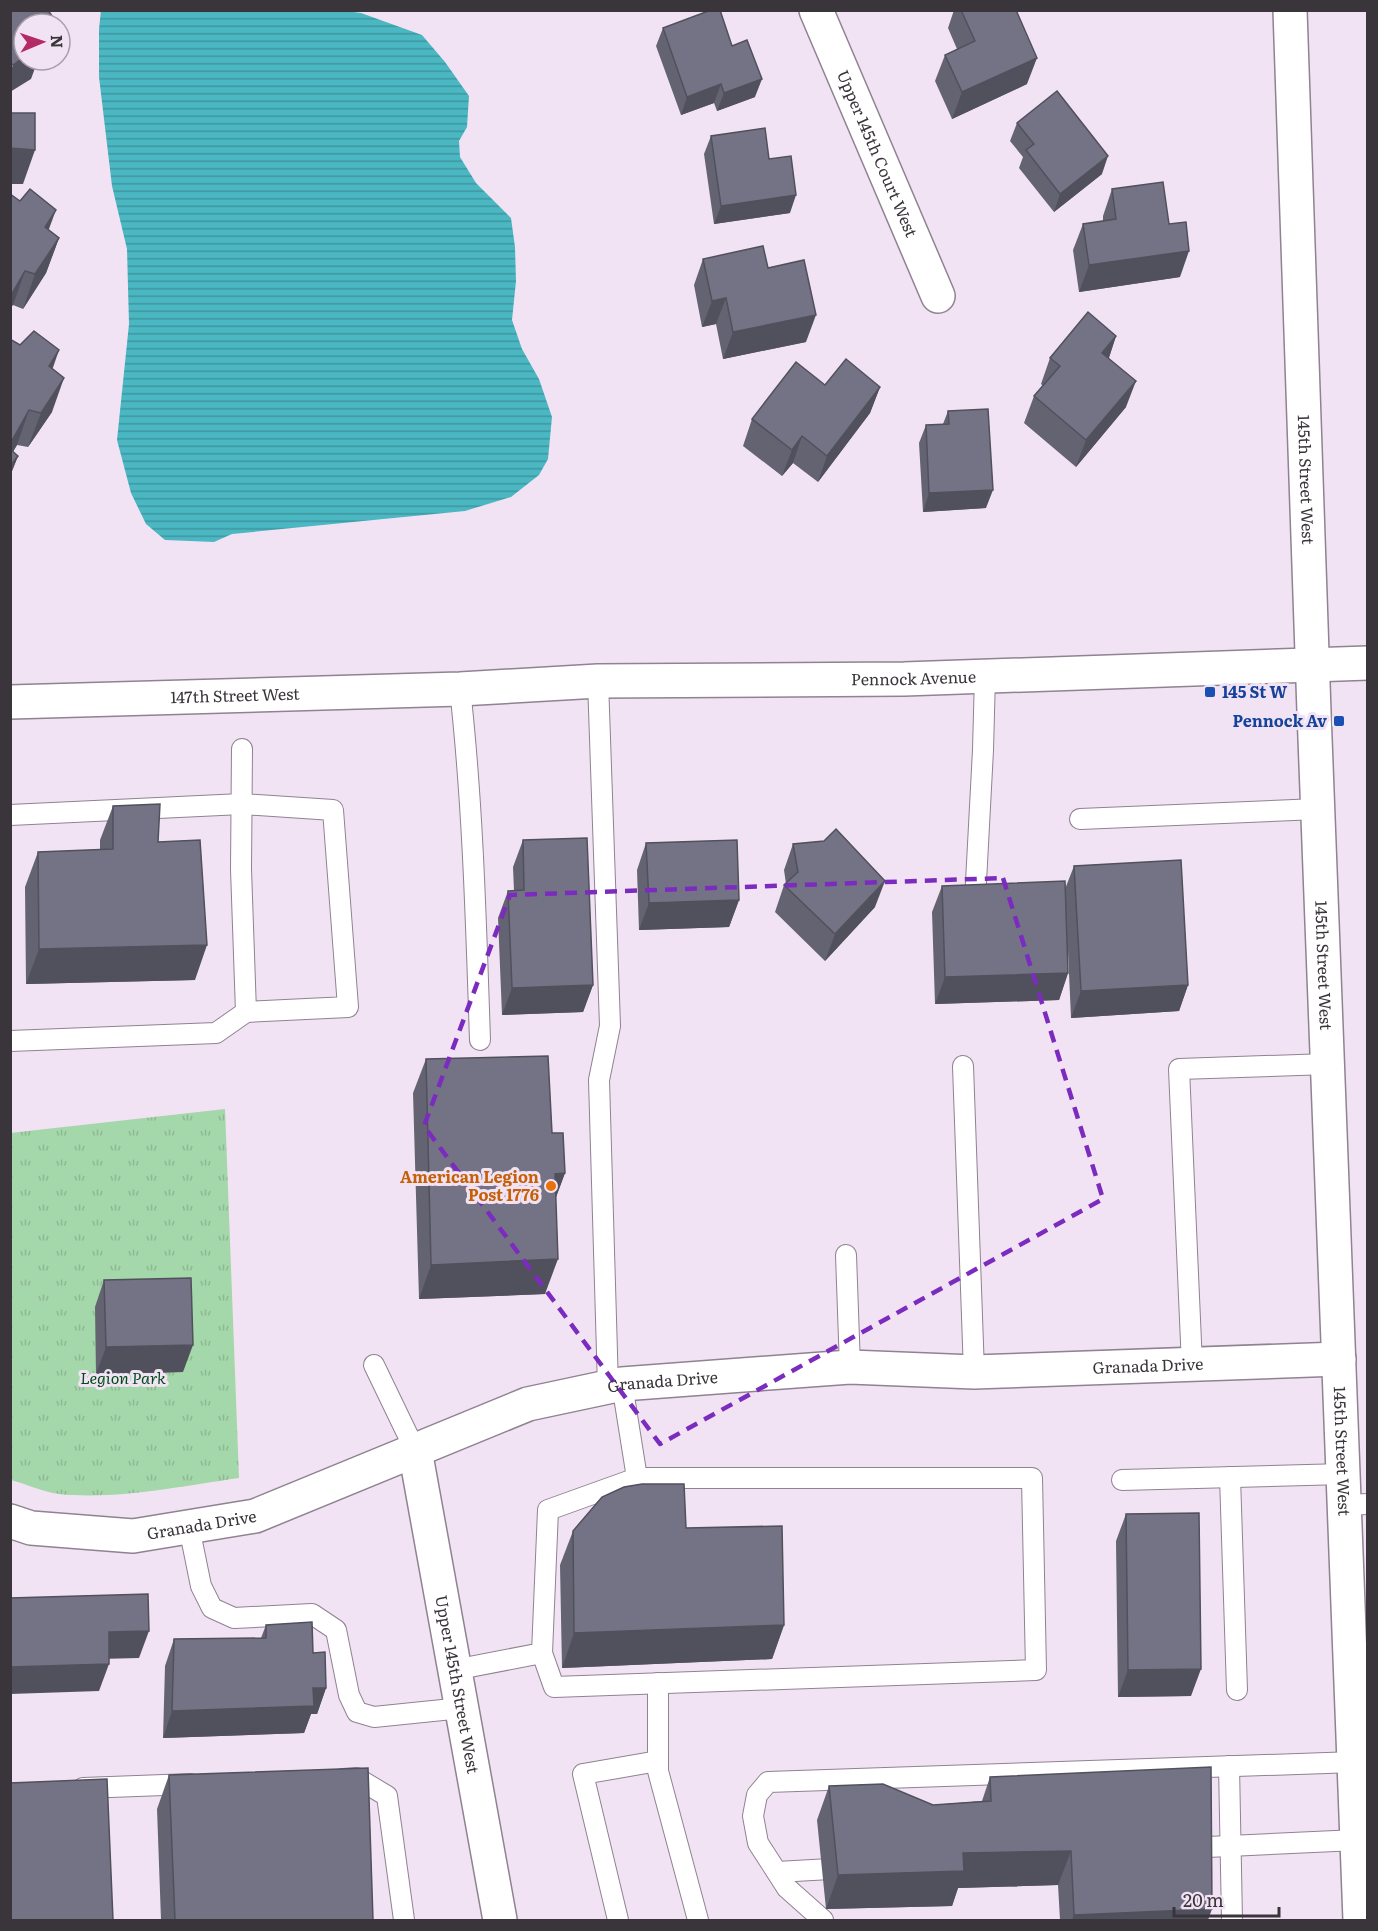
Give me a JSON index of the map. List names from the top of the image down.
{
  "streets": {
    "street": [
      "Upper 145th Court West",
      "145th Street West",
      "Pennock Avenue",
      "147th Street West",
      "Granada Drive",
      "Upper 145th Street West"
    ]
  },
  "crossings": [
    ["145th Street West", "Pennock Avenue"],
    ["145th Street West", "Granada Drive"],
    ["Pennock Avenue", "147th Street West"],
    ["Granada Drive", "Upper 145th Street West"]
  ],
  "parks": ["Legion Park"],
  "places": {
    "transit": ["145 St W", "Pennock Av"],
    "other": ["American Legion Post 1776"]
  },
  "scale_bar": "20 m",
  "north": "right"
}
